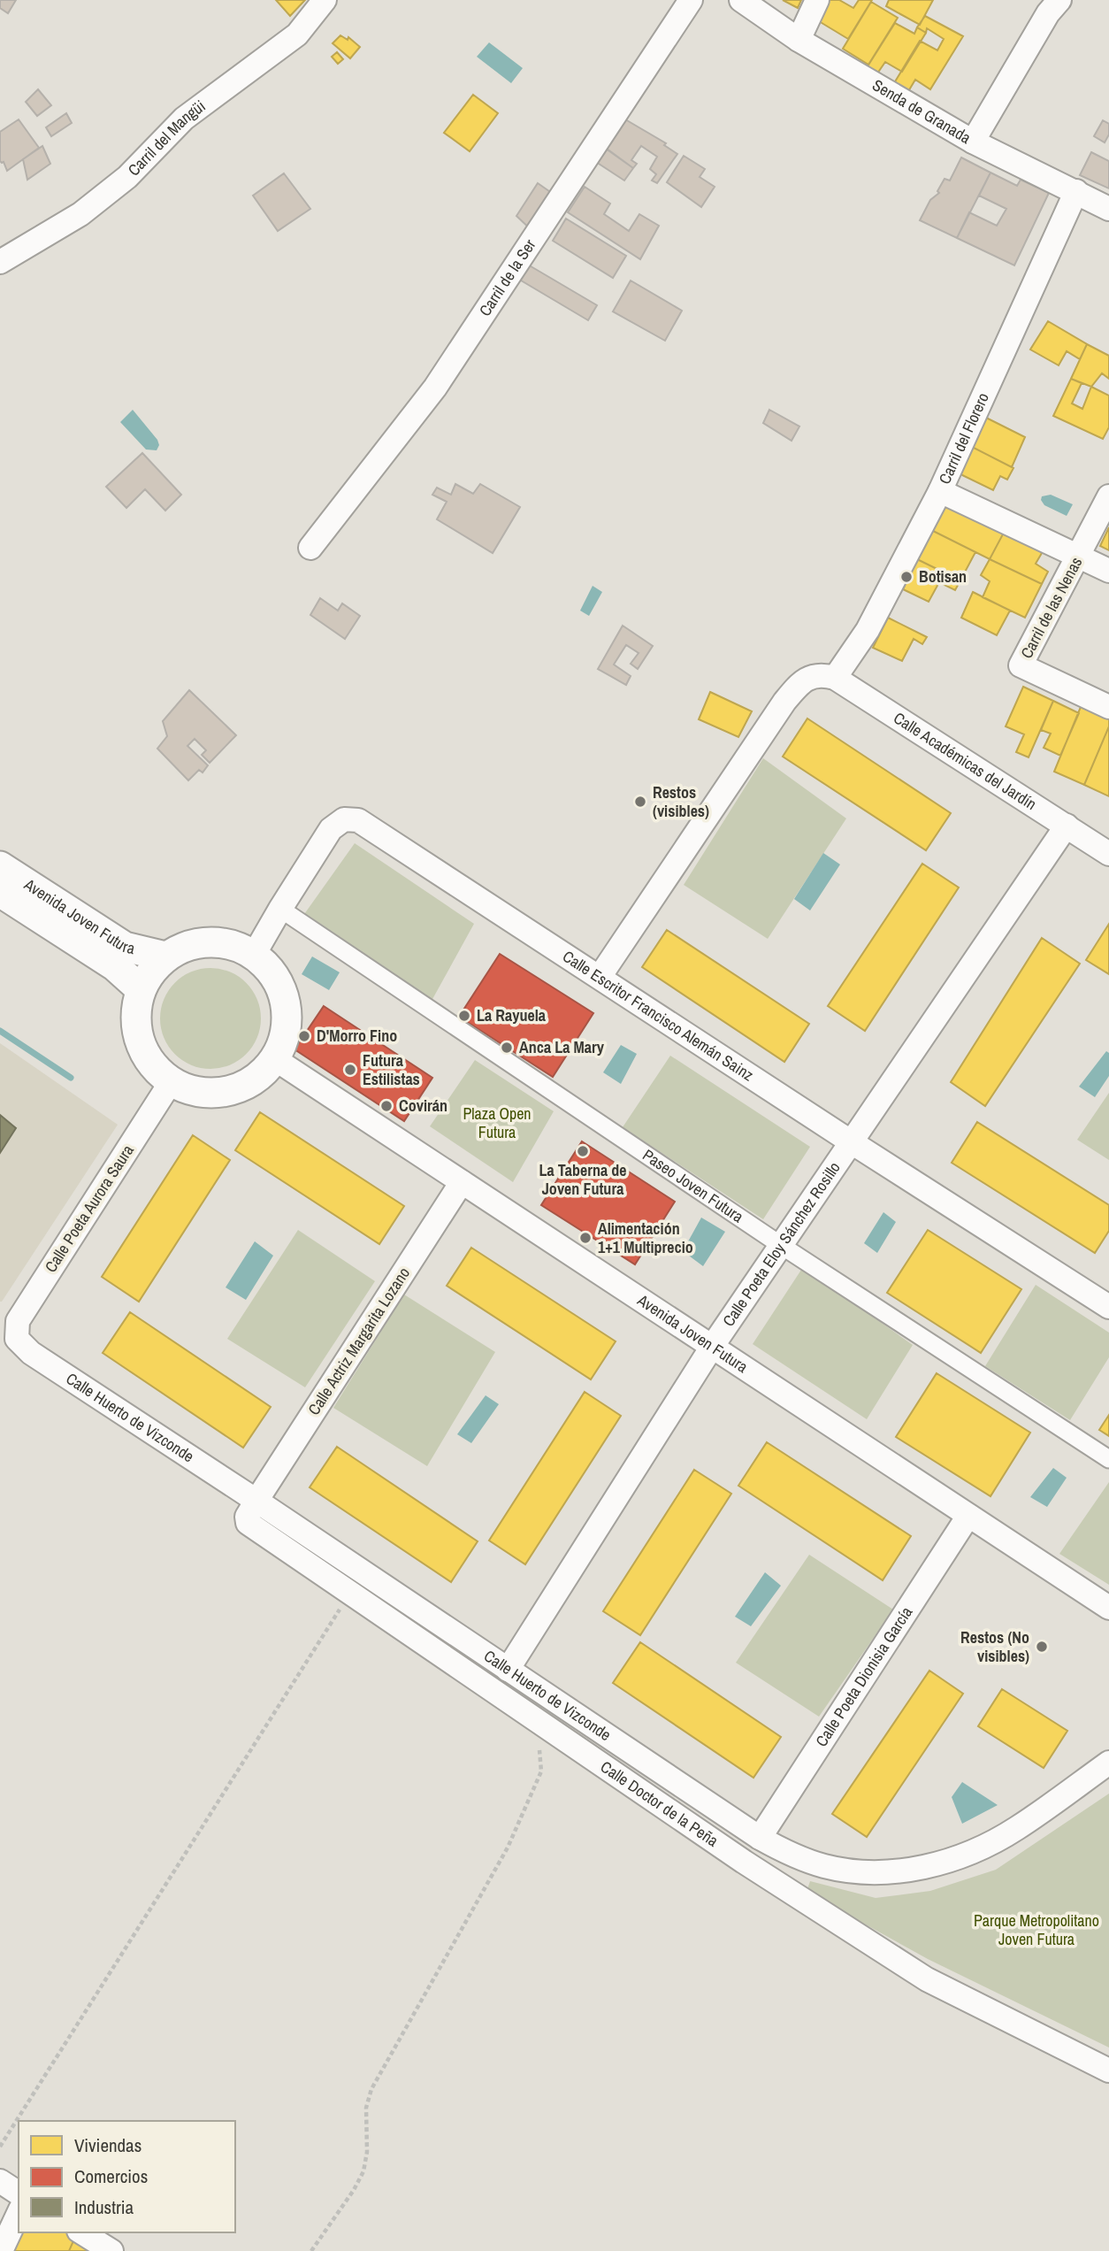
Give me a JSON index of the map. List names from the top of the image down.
{
  "streets": {
    "street": [
      "Senda de Granada",
      "Carril del Mangüi",
      "Carril de la Ser",
      "Carril del Florero",
      "Carril de las Nenas",
      "Calle Académicas del Jardín",
      "Avenida Joven Futura",
      "Calle Escritor Francisco Alemán Sainz",
      "Paseo Joven Futura",
      "Calle Poeta Aurora Saura",
      "Calle Poeta Eloy Sánchez Rosillo",
      "Calle Actriz Margarita Lozano",
      "Calle Huerto de Vizconde",
      "Calle Poeta Dionisia García",
      "Calle Doctor de la Peña"
    ]
  },
  "crossings": [
    ["Senda de Granada", "Carril del Florero"],
    ["Carril del Florero", "Calle Académicas del Jardín"],
    ["Calle Académicas del Jardín", "Calle Poeta Eloy Sánchez Rosillo"],
    ["Avenida Joven Futura", "Calle Escritor Francisco Alemán Sainz"],
    ["Avenida Joven Futura", "Calle Poeta Aurora Saura"],
    ["Avenida Joven Futura", "Calle Poeta Eloy Sánchez Rosillo"],
    ["Avenida Joven Futura", "Calle Actriz Margarita Lozano"],
    ["Avenida Joven Futura", "Calle Poeta Dionisia García"],
    ["Calle Escritor Francisco Alemán Sainz", "Paseo Joven Futura"],
    ["Calle Escritor Francisco Alemán Sainz", "Calle Poeta Aurora Saura"],
    ["Calle Escritor Francisco Alemán Sainz", "Calle Poeta Eloy Sánchez Rosillo"],
    ["Paseo Joven Futura", "Calle Poeta Eloy Sánchez Rosillo"],
    ["Calle Poeta Aurora Saura", "Calle Huerto de Vizconde"],
    ["Calle Poeta Eloy Sánchez Rosillo", "Calle Huerto de Vizconde"],
    ["Calle Actriz Margarita Lozano", "Calle Huerto de Vizconde"],
    ["Calle Actriz Margarita Lozano", "Calle Doctor de la Peña"],
    ["Calle Huerto de Vizconde", "Calle Poeta Dionisia García"],
    ["Calle Huerto de Vizconde", "Calle Doctor de la Peña"]
  ],
  "parks": ["Plaza Open Futura", "Parque Metropolitano Joven Futura"],
  "places": [
    "Botisan",
    "Restos (visibles)",
    "La Rayuela",
    "D'Morro Fino",
    "Anca La Mary",
    "Futura Estilistas",
    "Covirán",
    "La Taberna de Joven Futura",
    "Alimentación 1+1 Multiprecio",
    "Restos (No visibles)"
  ],
  "legend": ["Viviendas", "Comercios", "Industria"]
}
